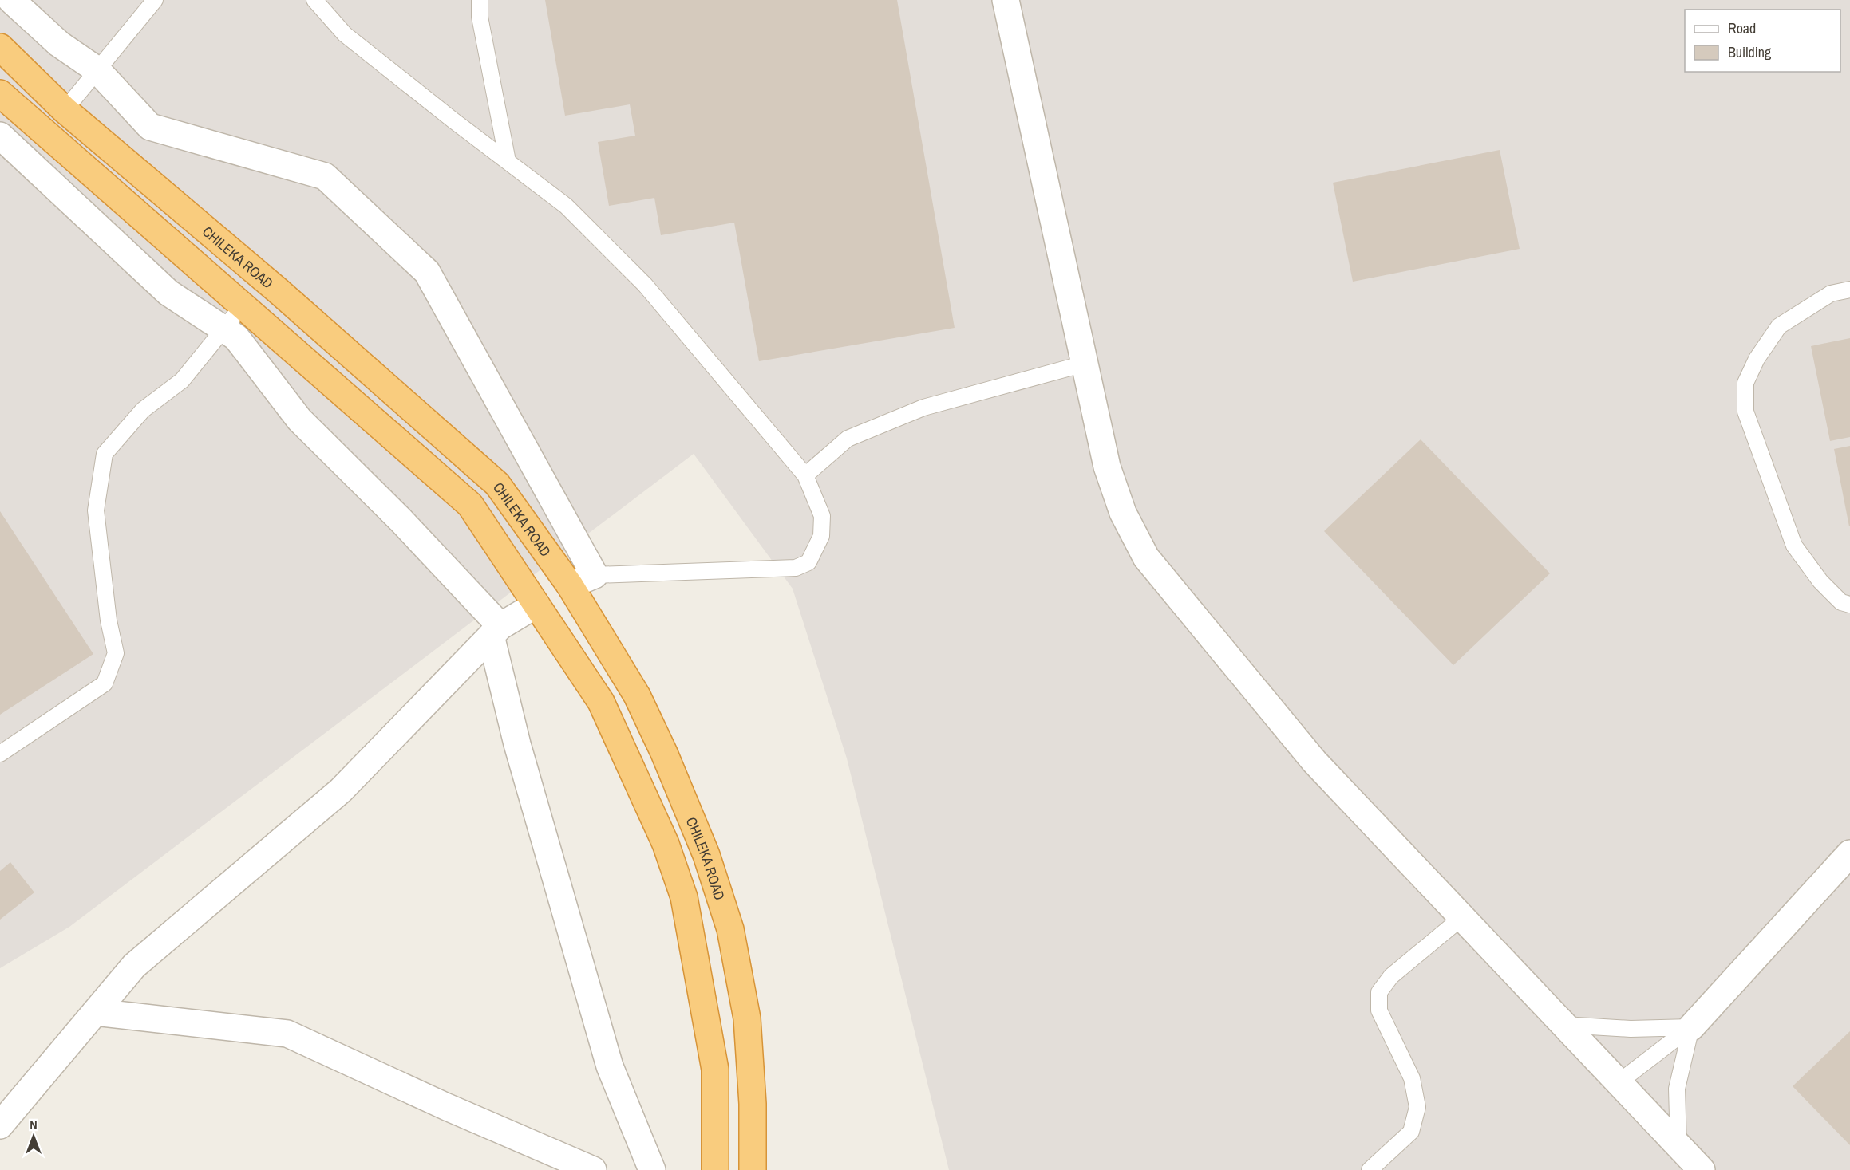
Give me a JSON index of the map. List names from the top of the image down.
{
  "streets": {
    "highway": ["CHILEKA ROAD"]
  },
  "legend": ["Road", "Building"],
  "north": "top"
}
